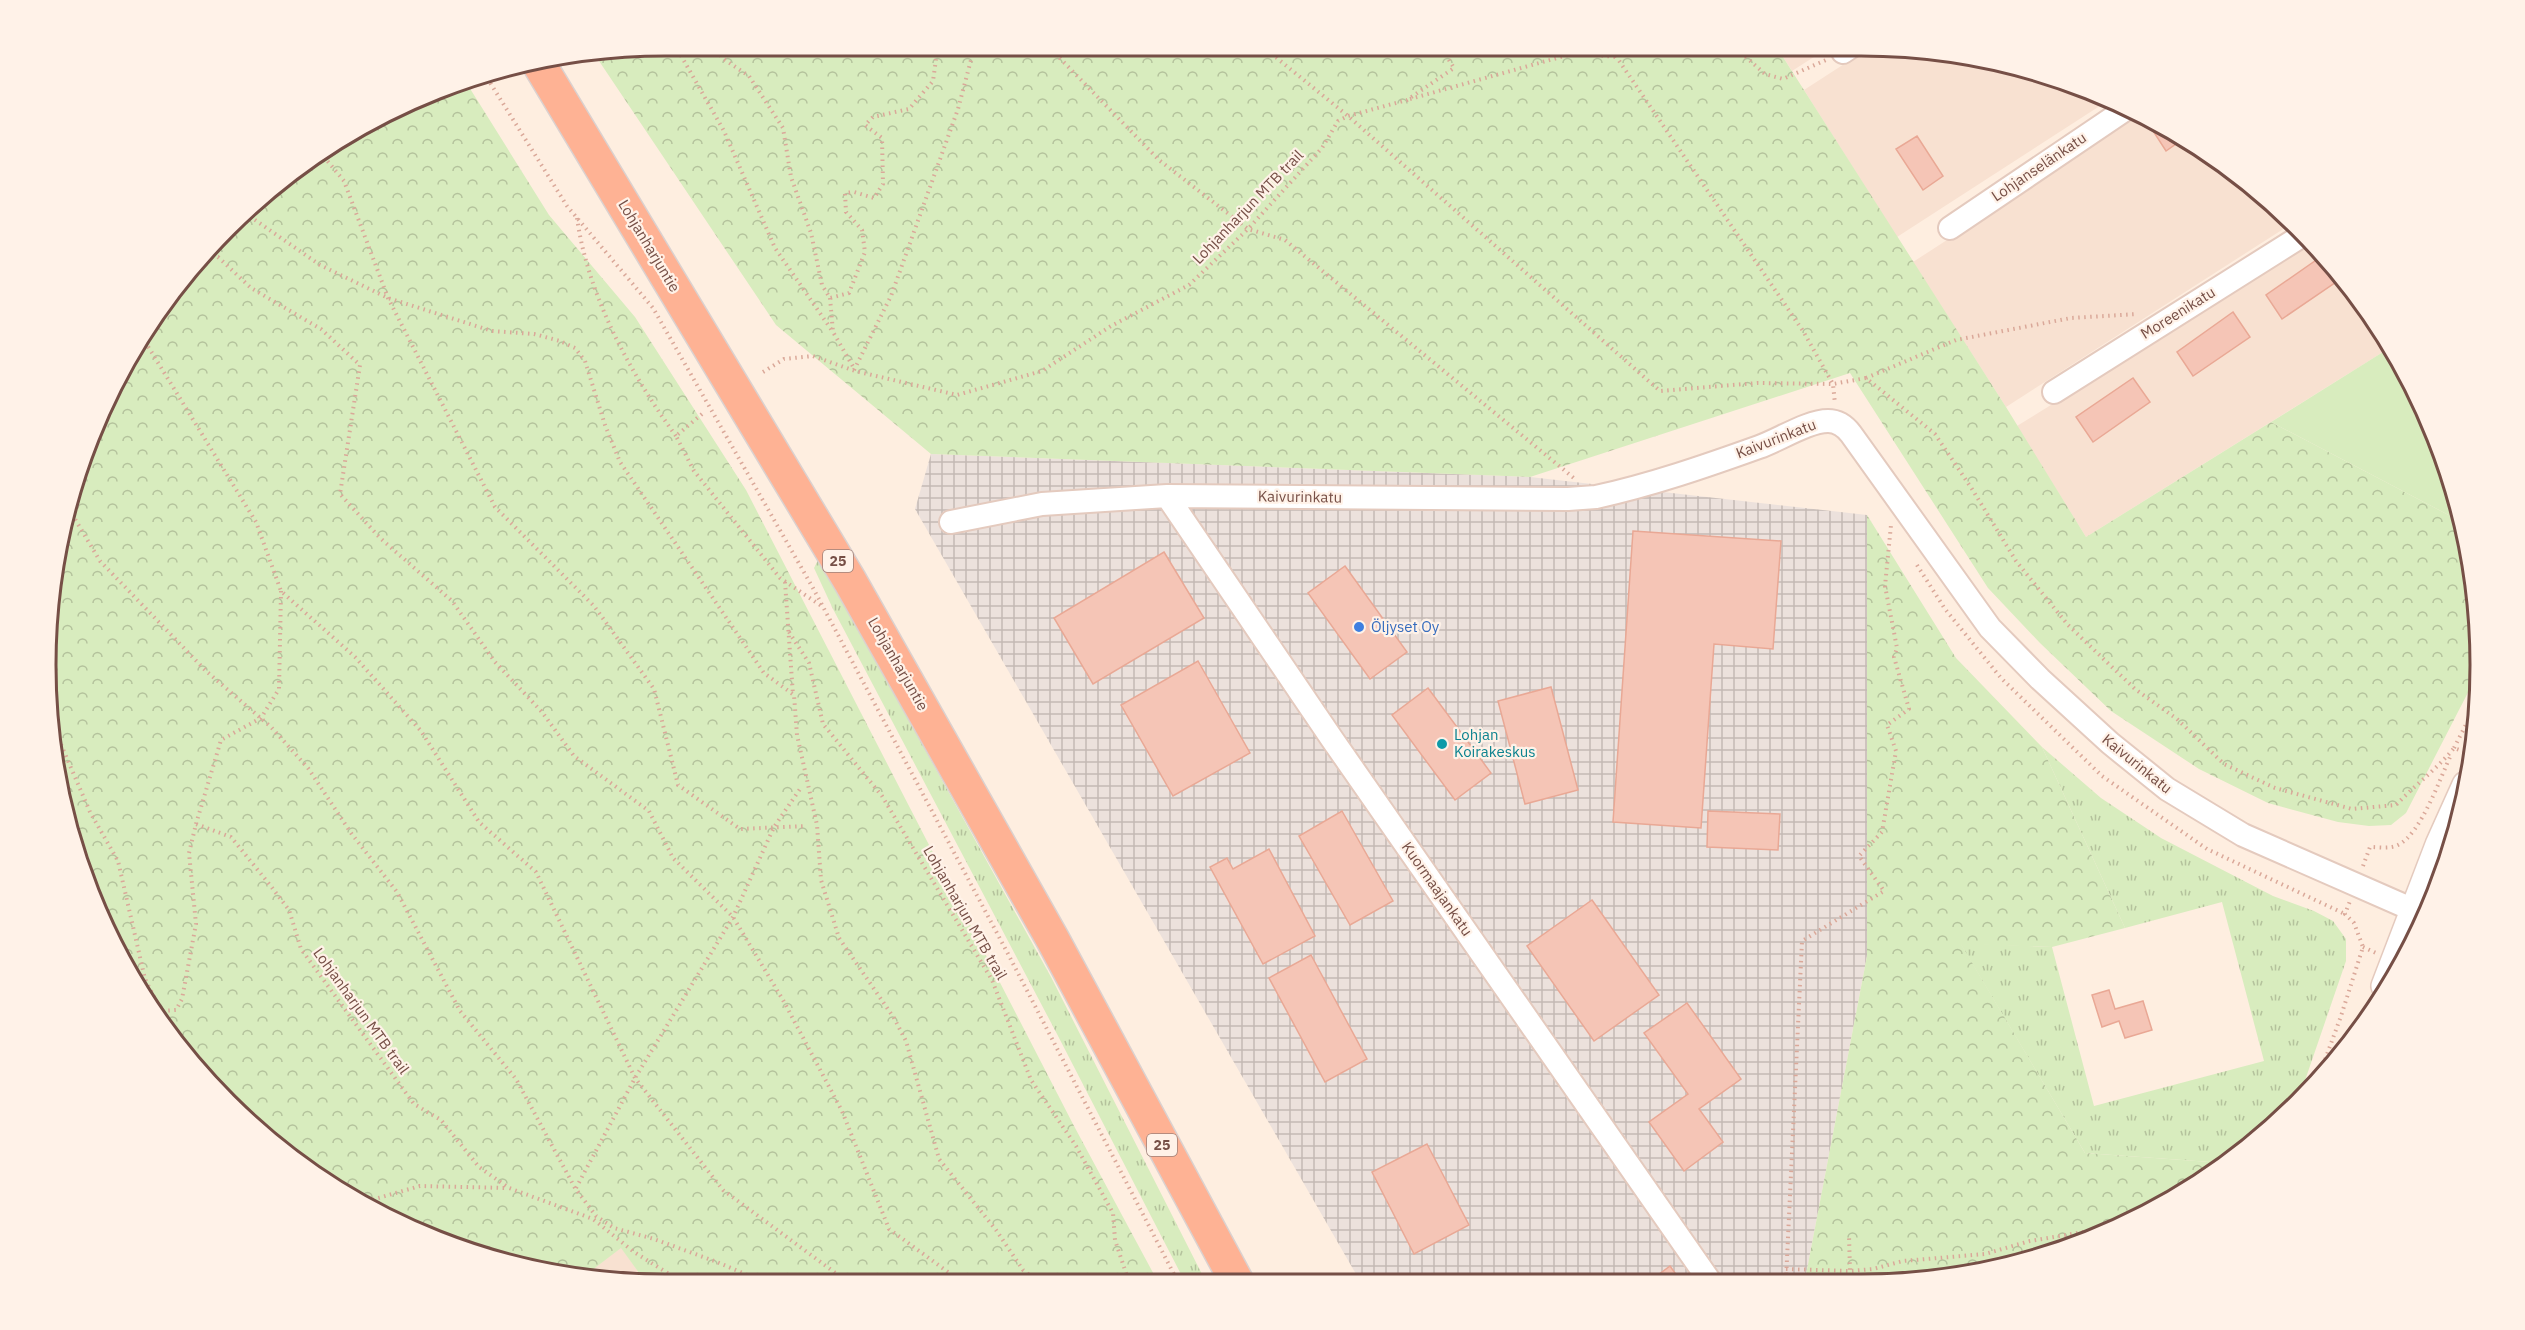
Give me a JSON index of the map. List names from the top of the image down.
{
  "streets": {
    "highway": ["Lohjanharjuntie", "25"],
    "street": [
      "Lohjanselänkatu",
      "Moreenikatu",
      "Kaivurinkatu",
      "Kuormaajankatu"
    ],
    "path": ["Lohjanharjun MTB trail"]
  },
  "crossings": [
    ["Kaivurinkatu", "Kuormaajankatu"]
  ],
  "places": ["Öljyset Oy", "Lohjan Koirakeskus"]
}
